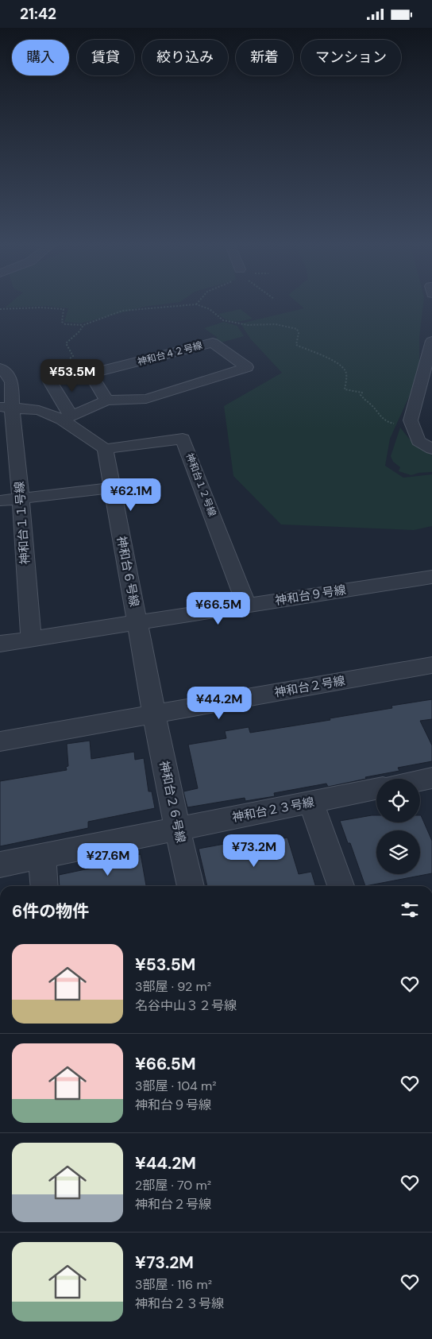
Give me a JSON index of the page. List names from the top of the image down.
{
  "streets": {
    "street": [
      "神和台４２号線",
      "神和台１２号線",
      "神和台１１号線",
      "神和台６号線",
      "神和台９号線",
      "神和台２号線",
      "神和台２６号線",
      "神和台２３号線"
    ]
  },
  "crossings": [
    ["神和台１２号線", "神和台６号線"],
    ["神和台１２号線", "神和台９号線"],
    ["神和台１１号線", "神和台９号線"],
    ["神和台６号線", "神和台９号線"],
    ["神和台６号線", "神和台２号線"],
    ["神和台６号線", "神和台２６号線"],
    ["神和台２号線", "神和台２６号線"],
    ["神和台２６号線", "神和台２３号線"]
  ],
  "page": {
    "status": "21:42",
    "chip": [
      "購入",
      "賃貸",
      "絞り込み",
      "新着",
      "マンション"
    ],
    "price": [
      "¥53.5M",
      "¥62.1M",
      "¥66.5M",
      "¥44.2M",
      "¥73.2M",
      "¥27.6M"
    ],
    "heading": "6件の物件",
    "list": [
      {
        "name": "¥53.5M",
        "note": "3部屋 · 92 m² · 名谷中山３２号線"
      },
      {
        "name": "¥66.5M",
        "note": "3部屋 · 104 m² · 神和台９号線"
      },
      {
        "name": "¥44.2M",
        "note": "2部屋 · 70 m² · 神和台２号線"
      },
      {
        "name": "¥73.2M",
        "note": "3部屋 · 116 m² · 神和台２３号線"
      }
    ]
  }
}
